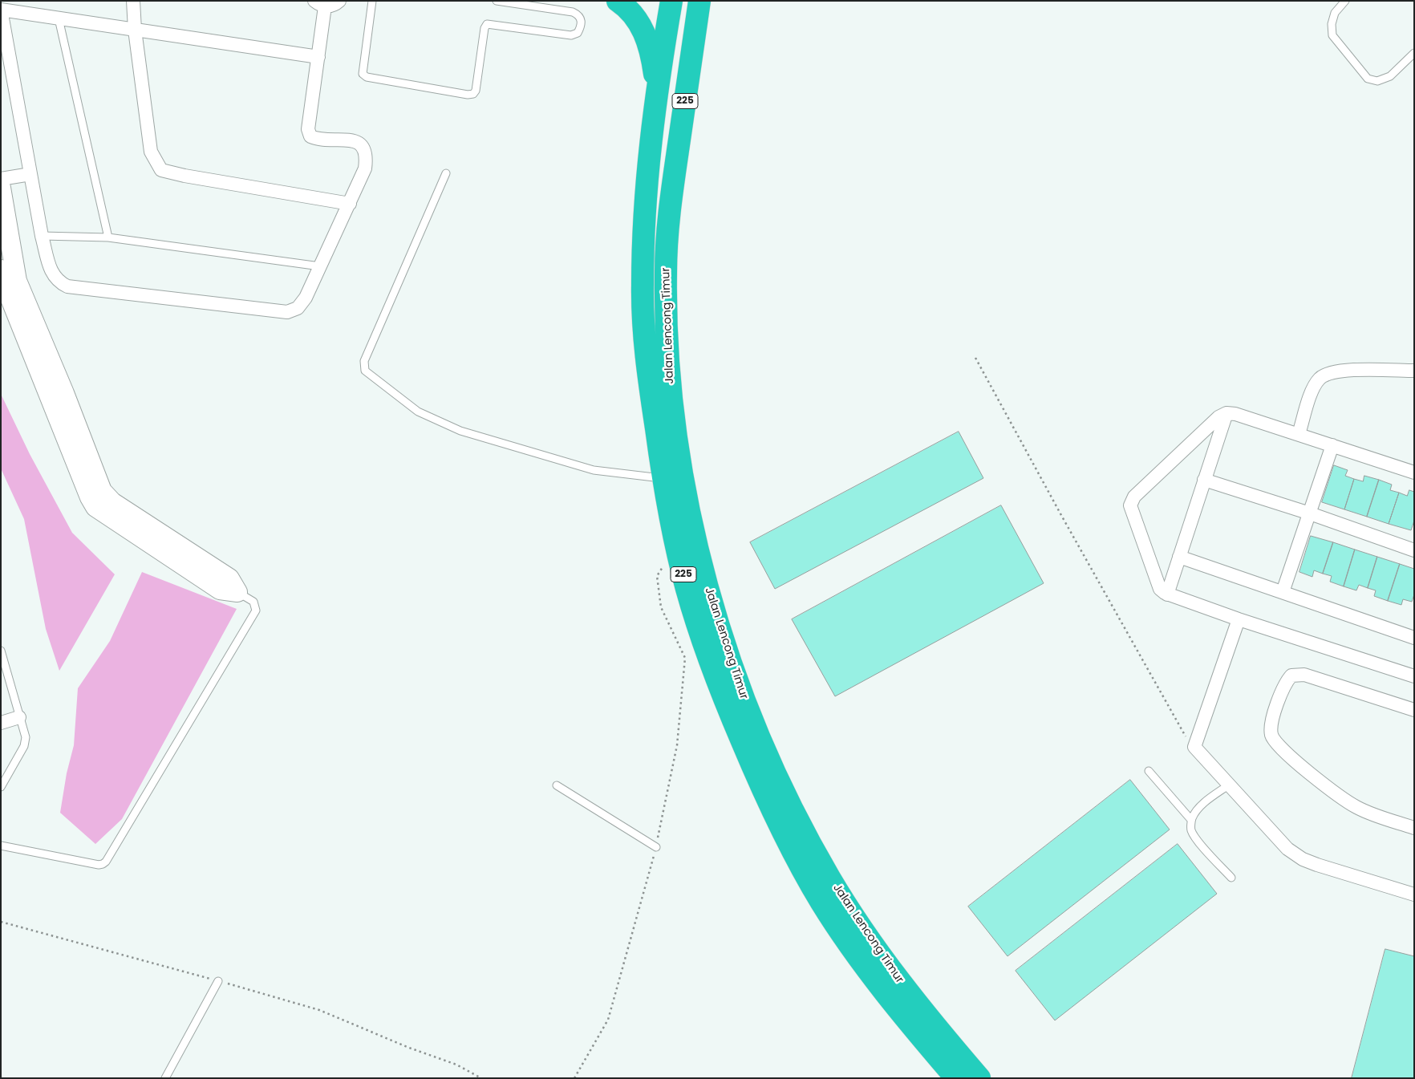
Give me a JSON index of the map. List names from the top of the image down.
{
  "streets": {
    "highway": ["225", "Jalan Lencong Timur"]
  },
  "crossings": [
    ["225", "Jalan Lencong Timur"]
  ]
}
